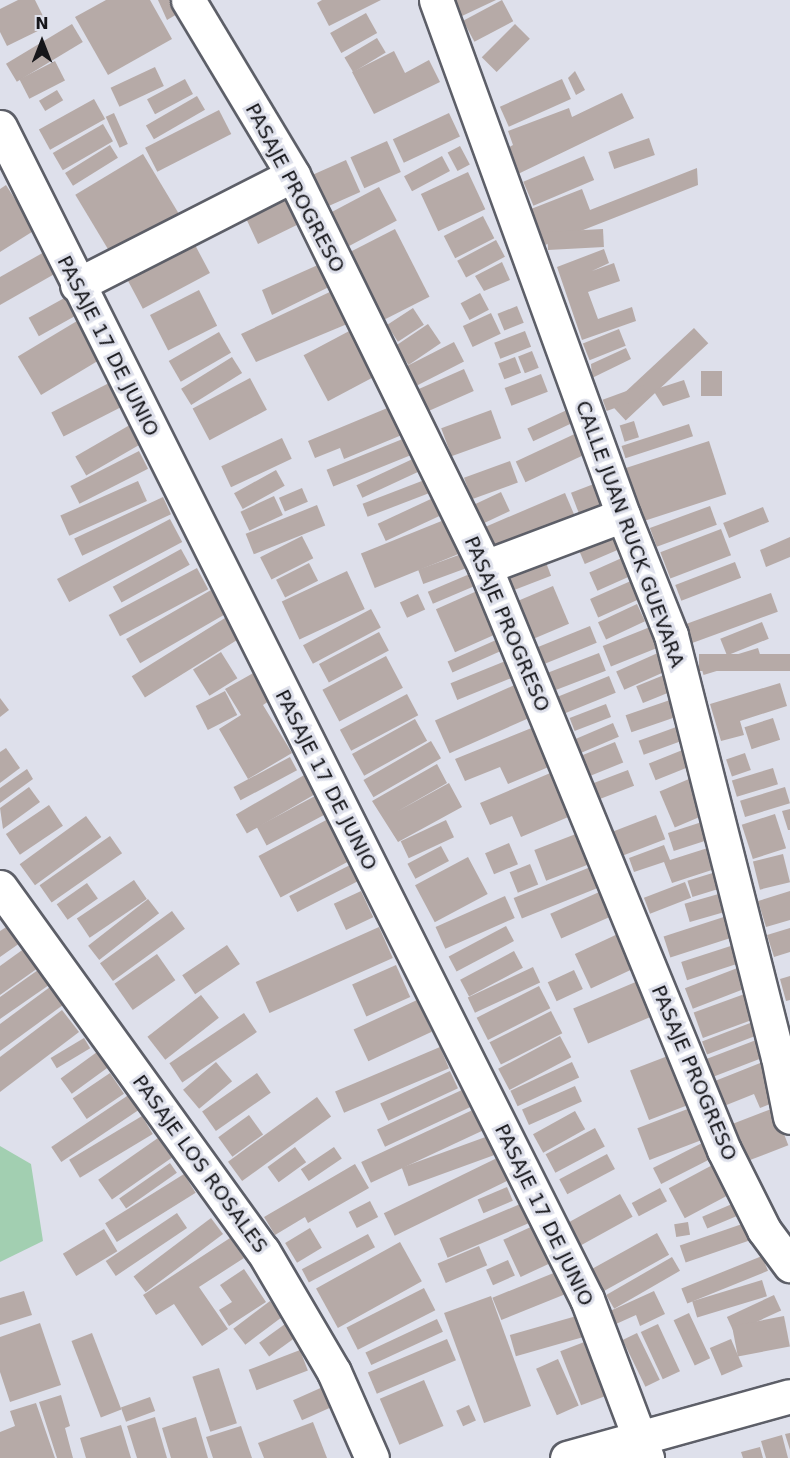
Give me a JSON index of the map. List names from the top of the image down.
{
  "streets": {
    "street": [
      "PASAJE PROGRESO",
      "PASAJE 17 DE JUNIO",
      "CALLE JUAN RUCK GUEVARA",
      "PASAJE LOS ROSALES"
    ]
  },
  "north": "top"
}
